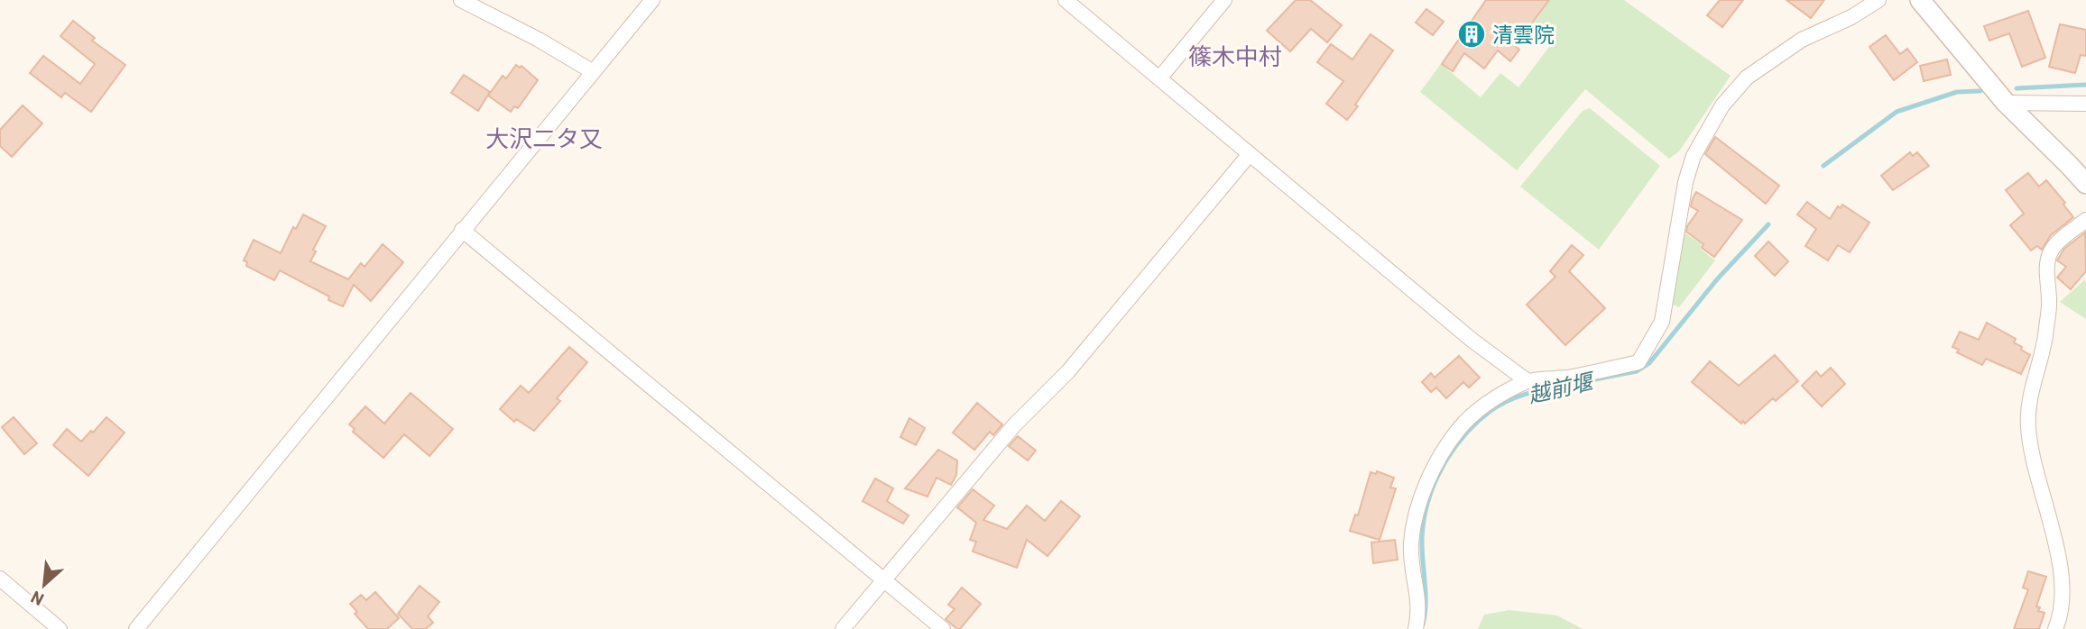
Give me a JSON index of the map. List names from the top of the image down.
{
  "districts": ["篠木中村", "大沢二タ又"],
  "water": ["越前堰"],
  "places": {
    "building": ["清雲院"]
  },
  "north": "bottom left"
}
